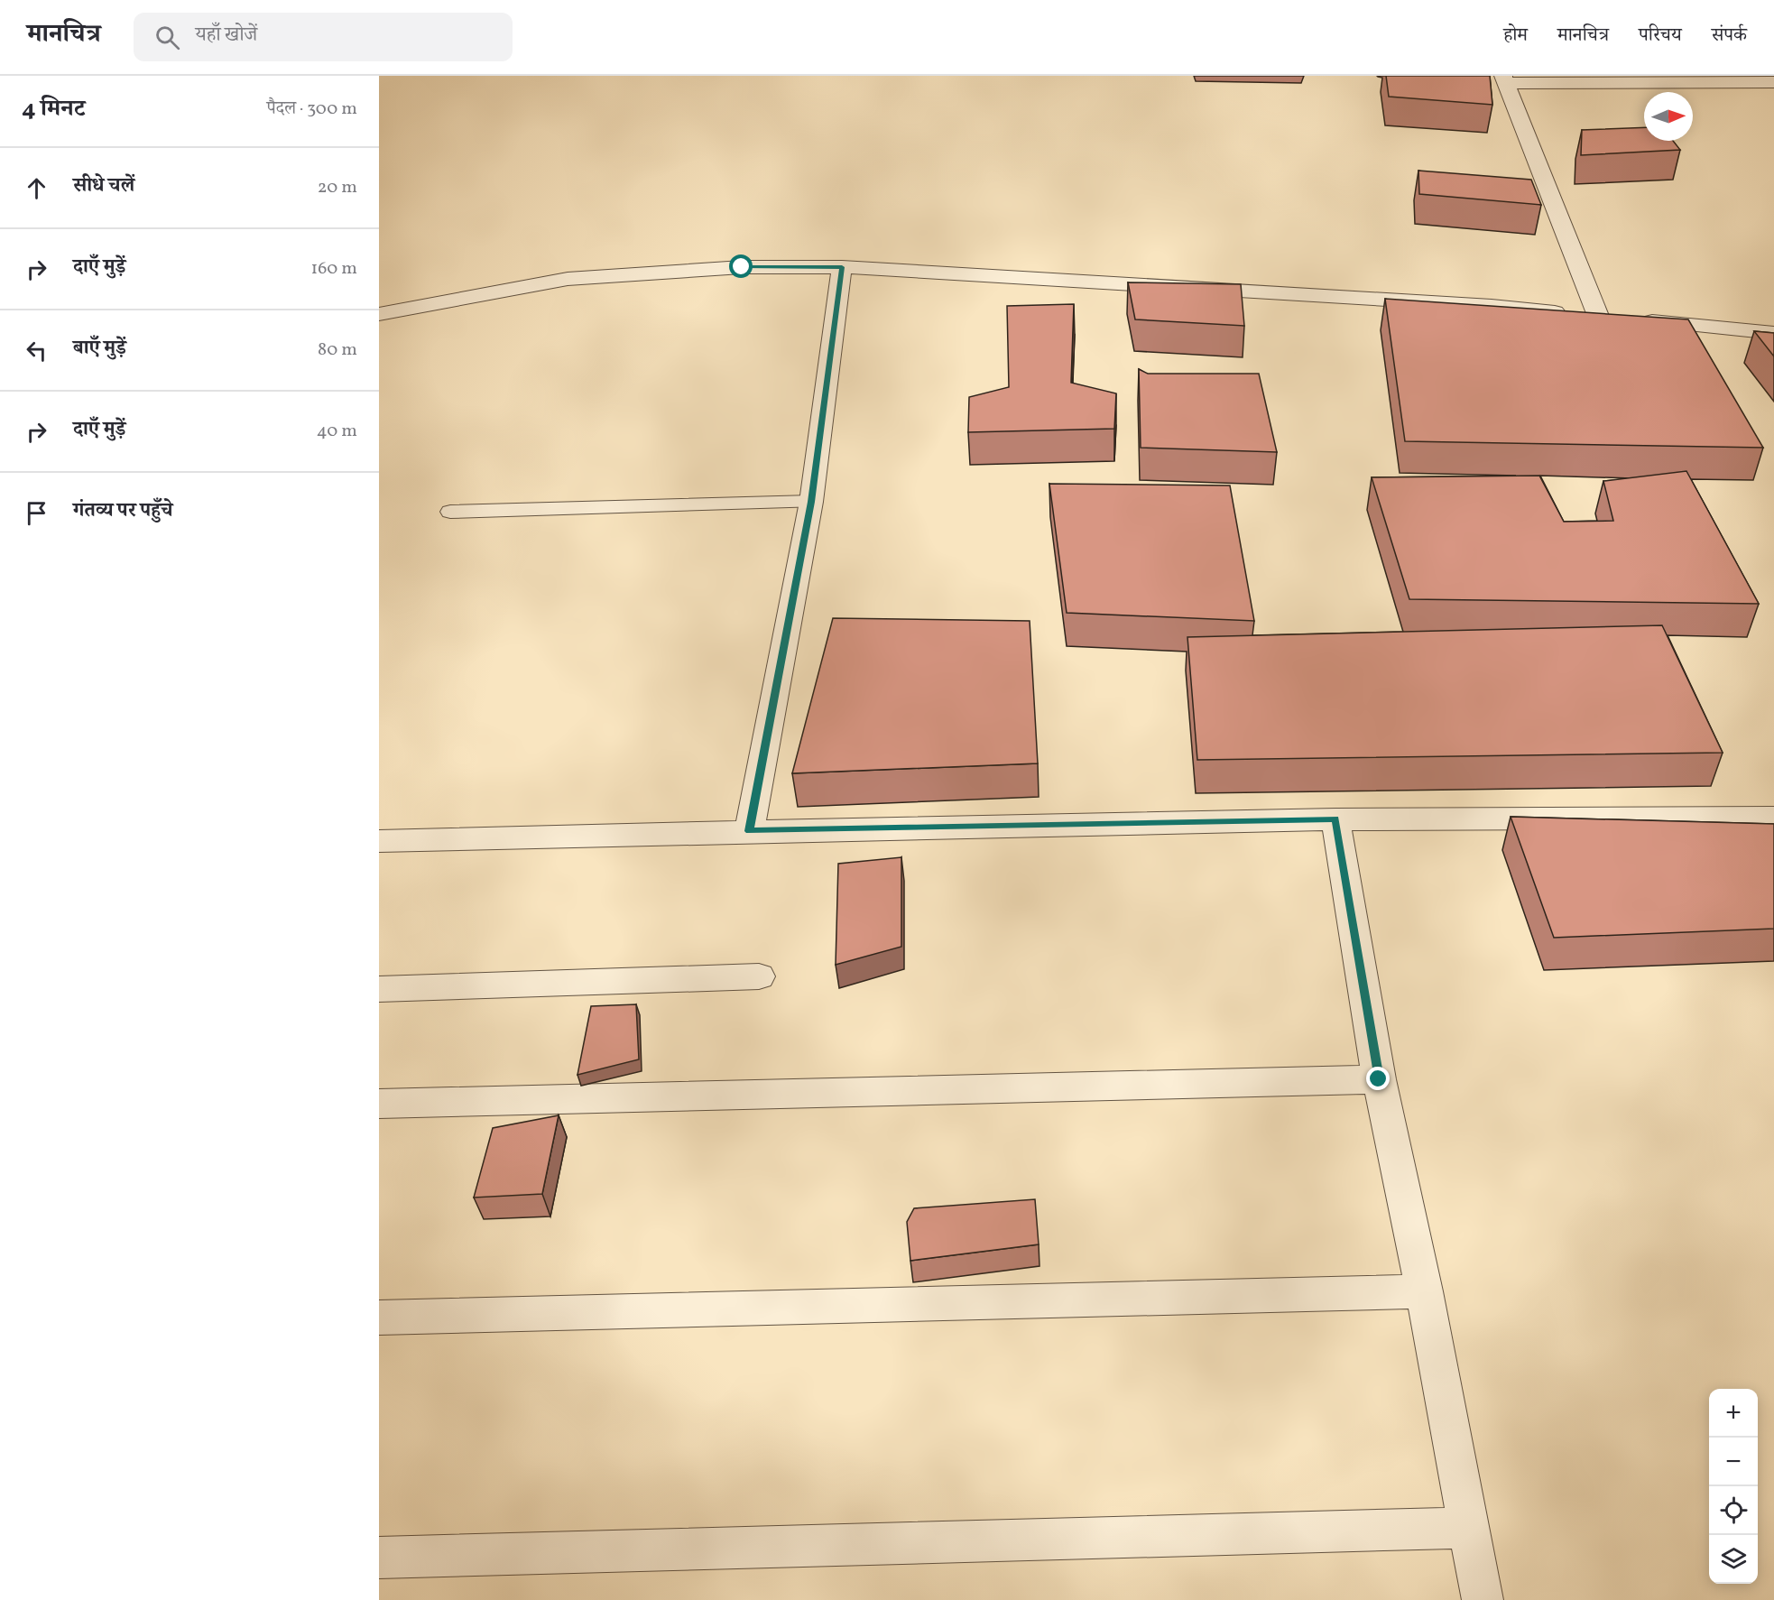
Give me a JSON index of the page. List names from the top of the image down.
{
  "north": "right",
  "page": {
    "header": "मानचित्र",
    "search": "यहाँ खोजें",
    "nav": [
      "होम",
      "मानचित्र",
      "परिचय",
      "संपर्क"
    ],
    "heading": ["4 मिनट", "पैदल · 300 m"],
    "list": [
      ["सीधे चलें", "20 m"],
      ["दाएँ मुड़ें", "160 m"],
      ["बाएँ मुड़ें", "80 m"],
      ["दाएँ मुड़ें", "40 m"],
      "गंतव्य पर पहुँचे"
    ],
    "map_buttons": ["+", "−"]
  }
}
